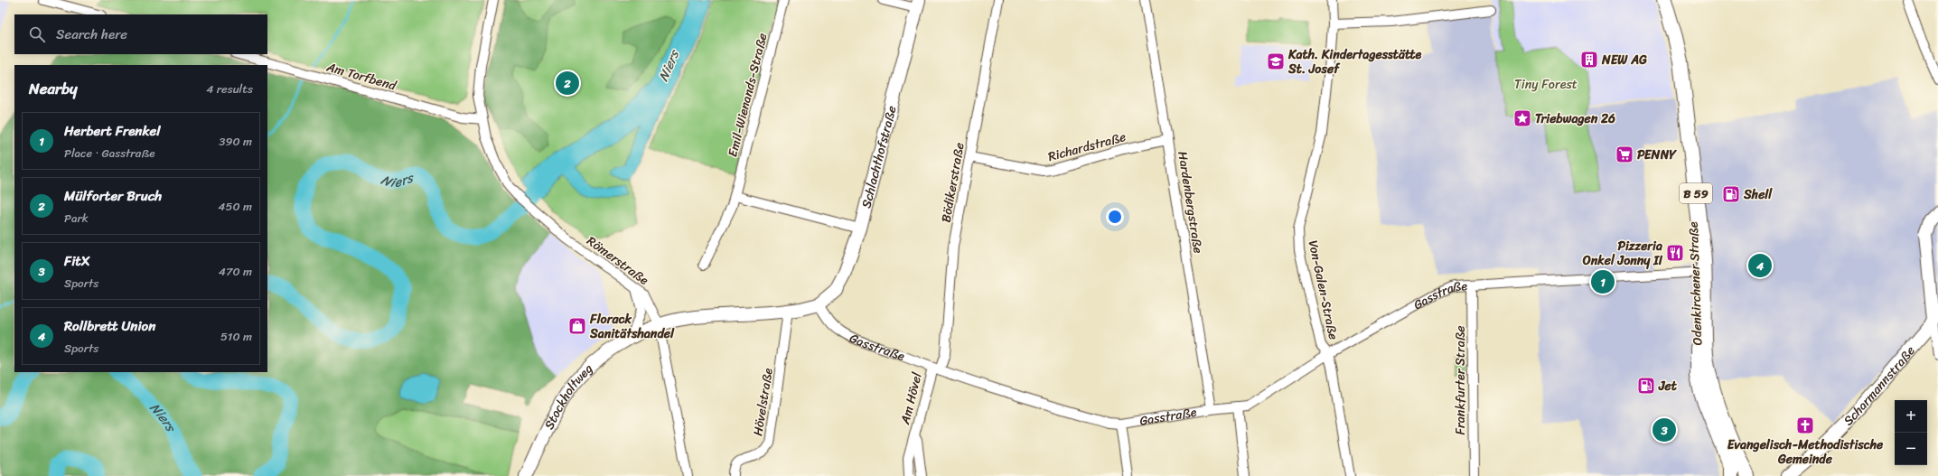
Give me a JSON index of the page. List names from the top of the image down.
{
  "streets": {
    "main road": [
      "Schlachthofstraße",
      "B 59",
      "Odenkirchener Straße",
      "Scharmannstraße",
      "Stockholtweg"
    ],
    "street": [
      "Am Torfbend",
      "Emil-Wienands-Straße",
      "Richardstraße",
      "Bödikerstraße",
      "Hardenbergstraße",
      "Römerstraße",
      "Von-Galen-Straße",
      "Gasstraße",
      "Frankfurter Straße",
      "Am Hövel",
      "Hövelstraße"
    ]
  },
  "crossings": [
    ["Am Torfbend", "Römerstraße"],
    ["Richardstraße", "Bödikerstraße"],
    ["Richardstraße", "Hardenbergstraße"],
    ["Schlachthofstraße", "Gasstraße"],
    ["Bödikerstraße", "Gasstraße"],
    ["Bödikerstraße", "Am Hövel"],
    ["Hardenbergstraße", "Gasstraße"],
    ["Odenkirchener Straße", "Gasstraße"],
    ["Von-Galen-Straße", "Gasstraße"],
    ["Gasstraße", "Frankfurter Straße"],
    ["Gasstraße", "Am Hövel"]
  ],
  "water": ["Niers"],
  "parks": ["Tiny Forest"],
  "places": {
    "building": ["NEW AG"],
    "school or university": ["Kath. Kindertagesstätte St. Josef"],
    "place": ["Triebwagen 26"],
    "supermarket": ["PENNY"],
    "fuel station": ["Shell", "Jet"],
    "restaurant": ["Pizzeria Onkel Jonny II"],
    "shop": ["Florack Sanitätshandel"],
    "church": ["Evangelisch-Methodistische Gemeinde"]
  },
  "page": {
    "search": "Search here",
    "heading": ["Nearby", "4 results"],
    "pins": [
      "2",
      "4",
      "1",
      "3"
    ],
    "list": [
      {
        "mark": "1",
        "name": "Herbert Frenkel",
        "note": "Place · Gasstraße",
        "value": "390 m"
      },
      {
        "mark": "2",
        "name": "Mülforter Bruch",
        "note": "Park",
        "value": "450 m"
      },
      {
        "mark": "3",
        "name": "FitX",
        "note": "Sports",
        "value": "470 m"
      },
      {
        "mark": "4",
        "name": "Rollbrett Union",
        "note": "Sports",
        "value": "510 m"
      }
    ],
    "map_buttons": ["+", "−"]
  }
}
